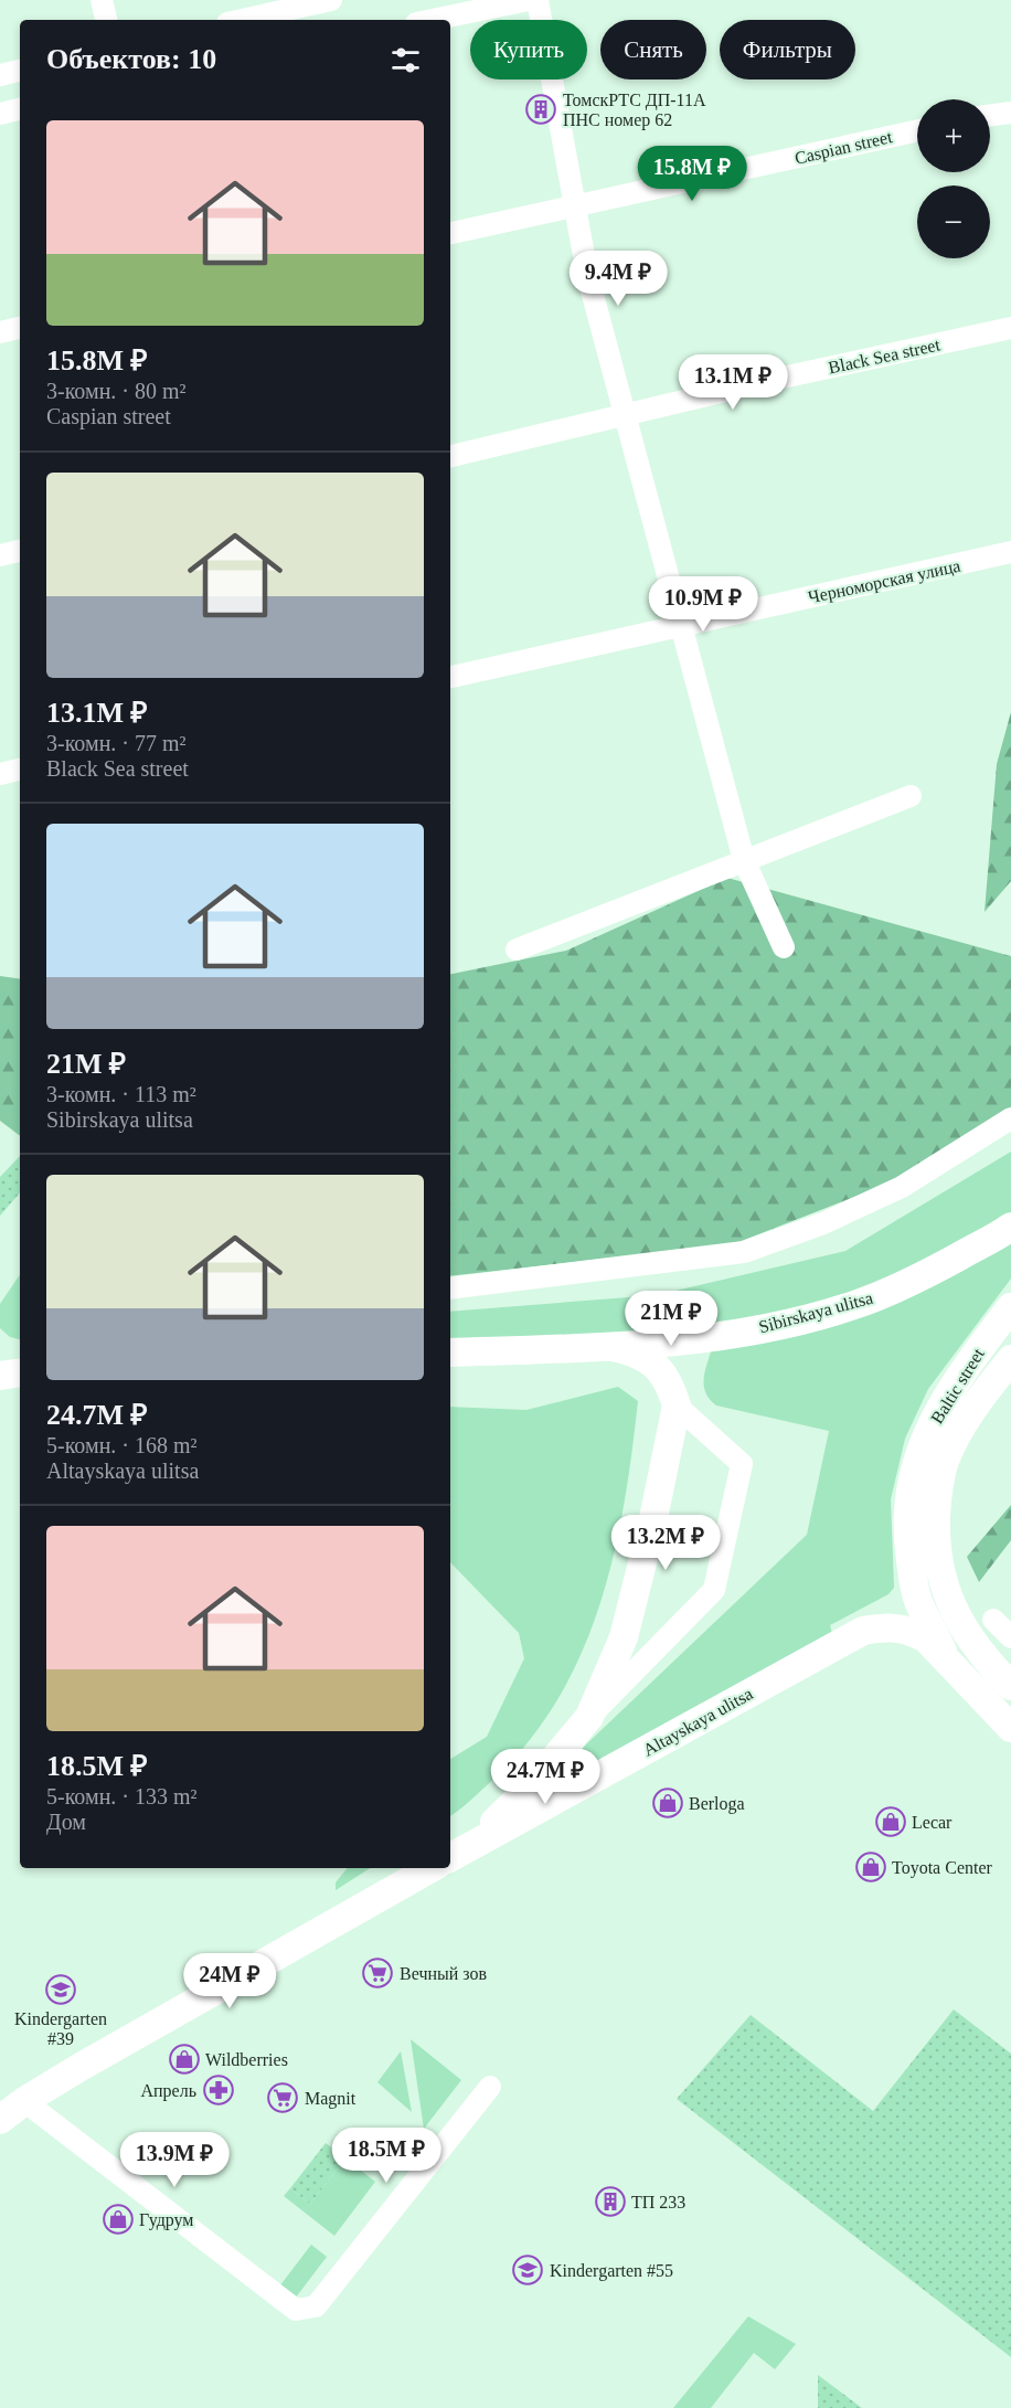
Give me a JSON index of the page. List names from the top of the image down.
{
  "streets": {
    "main road": ["Sibirskaya ulitsa", "Baltic street", "Altayskaya ulitsa"],
    "street": ["Caspian street", "Black Sea street", "Черноморская улица"]
  },
  "crossings": [
    ["Baltic street", "Altayskaya ulitsa"]
  ],
  "places": {
    "building": ["ТомскРТС ДП-11А ПНС номер 62", "ТП 233"],
    "shop": [
      "Berloga",
      "Lecar",
      "Toyota Center",
      "Wildberries",
      "Гудрум"
    ],
    "supermarket": ["Вечный зов", "Magnit"],
    "school or university": ["Kindergarten #39", "Kindergarten #55"],
    "pharmacy": ["Апрель"]
  },
  "page": {
    "chip": ["Купить", "Снять", "Фильтры"],
    "heading": "Объектов: 10",
    "map_buttons": ["+", "−"],
    "list": [
      {
        "name": "15.8M ₽",
        "note": "3-комн. · 80 m² · Caspian street"
      },
      {
        "name": "13.1M ₽",
        "note": "3-комн. · 77 m² · Black Sea street"
      },
      {
        "name": "21M ₽",
        "note": "3-комн. · 113 m² · Sibirskaya ulitsa"
      },
      {
        "name": "24.7M ₽",
        "note": "5-комн. · 168 m² · Altayskaya ulitsa"
      },
      {
        "name": "18.5M ₽",
        "note": "5-комн. · 133 m² · Дом"
      }
    ],
    "price": [
      "15.8M ₽",
      "9.4M ₽",
      "13.1M ₽",
      "10.9M ₽",
      "21M ₽",
      "13.2M ₽",
      "24.7M ₽",
      "24M ₽",
      "18.5M ₽",
      "13.9M ₽"
    ]
  }
}
